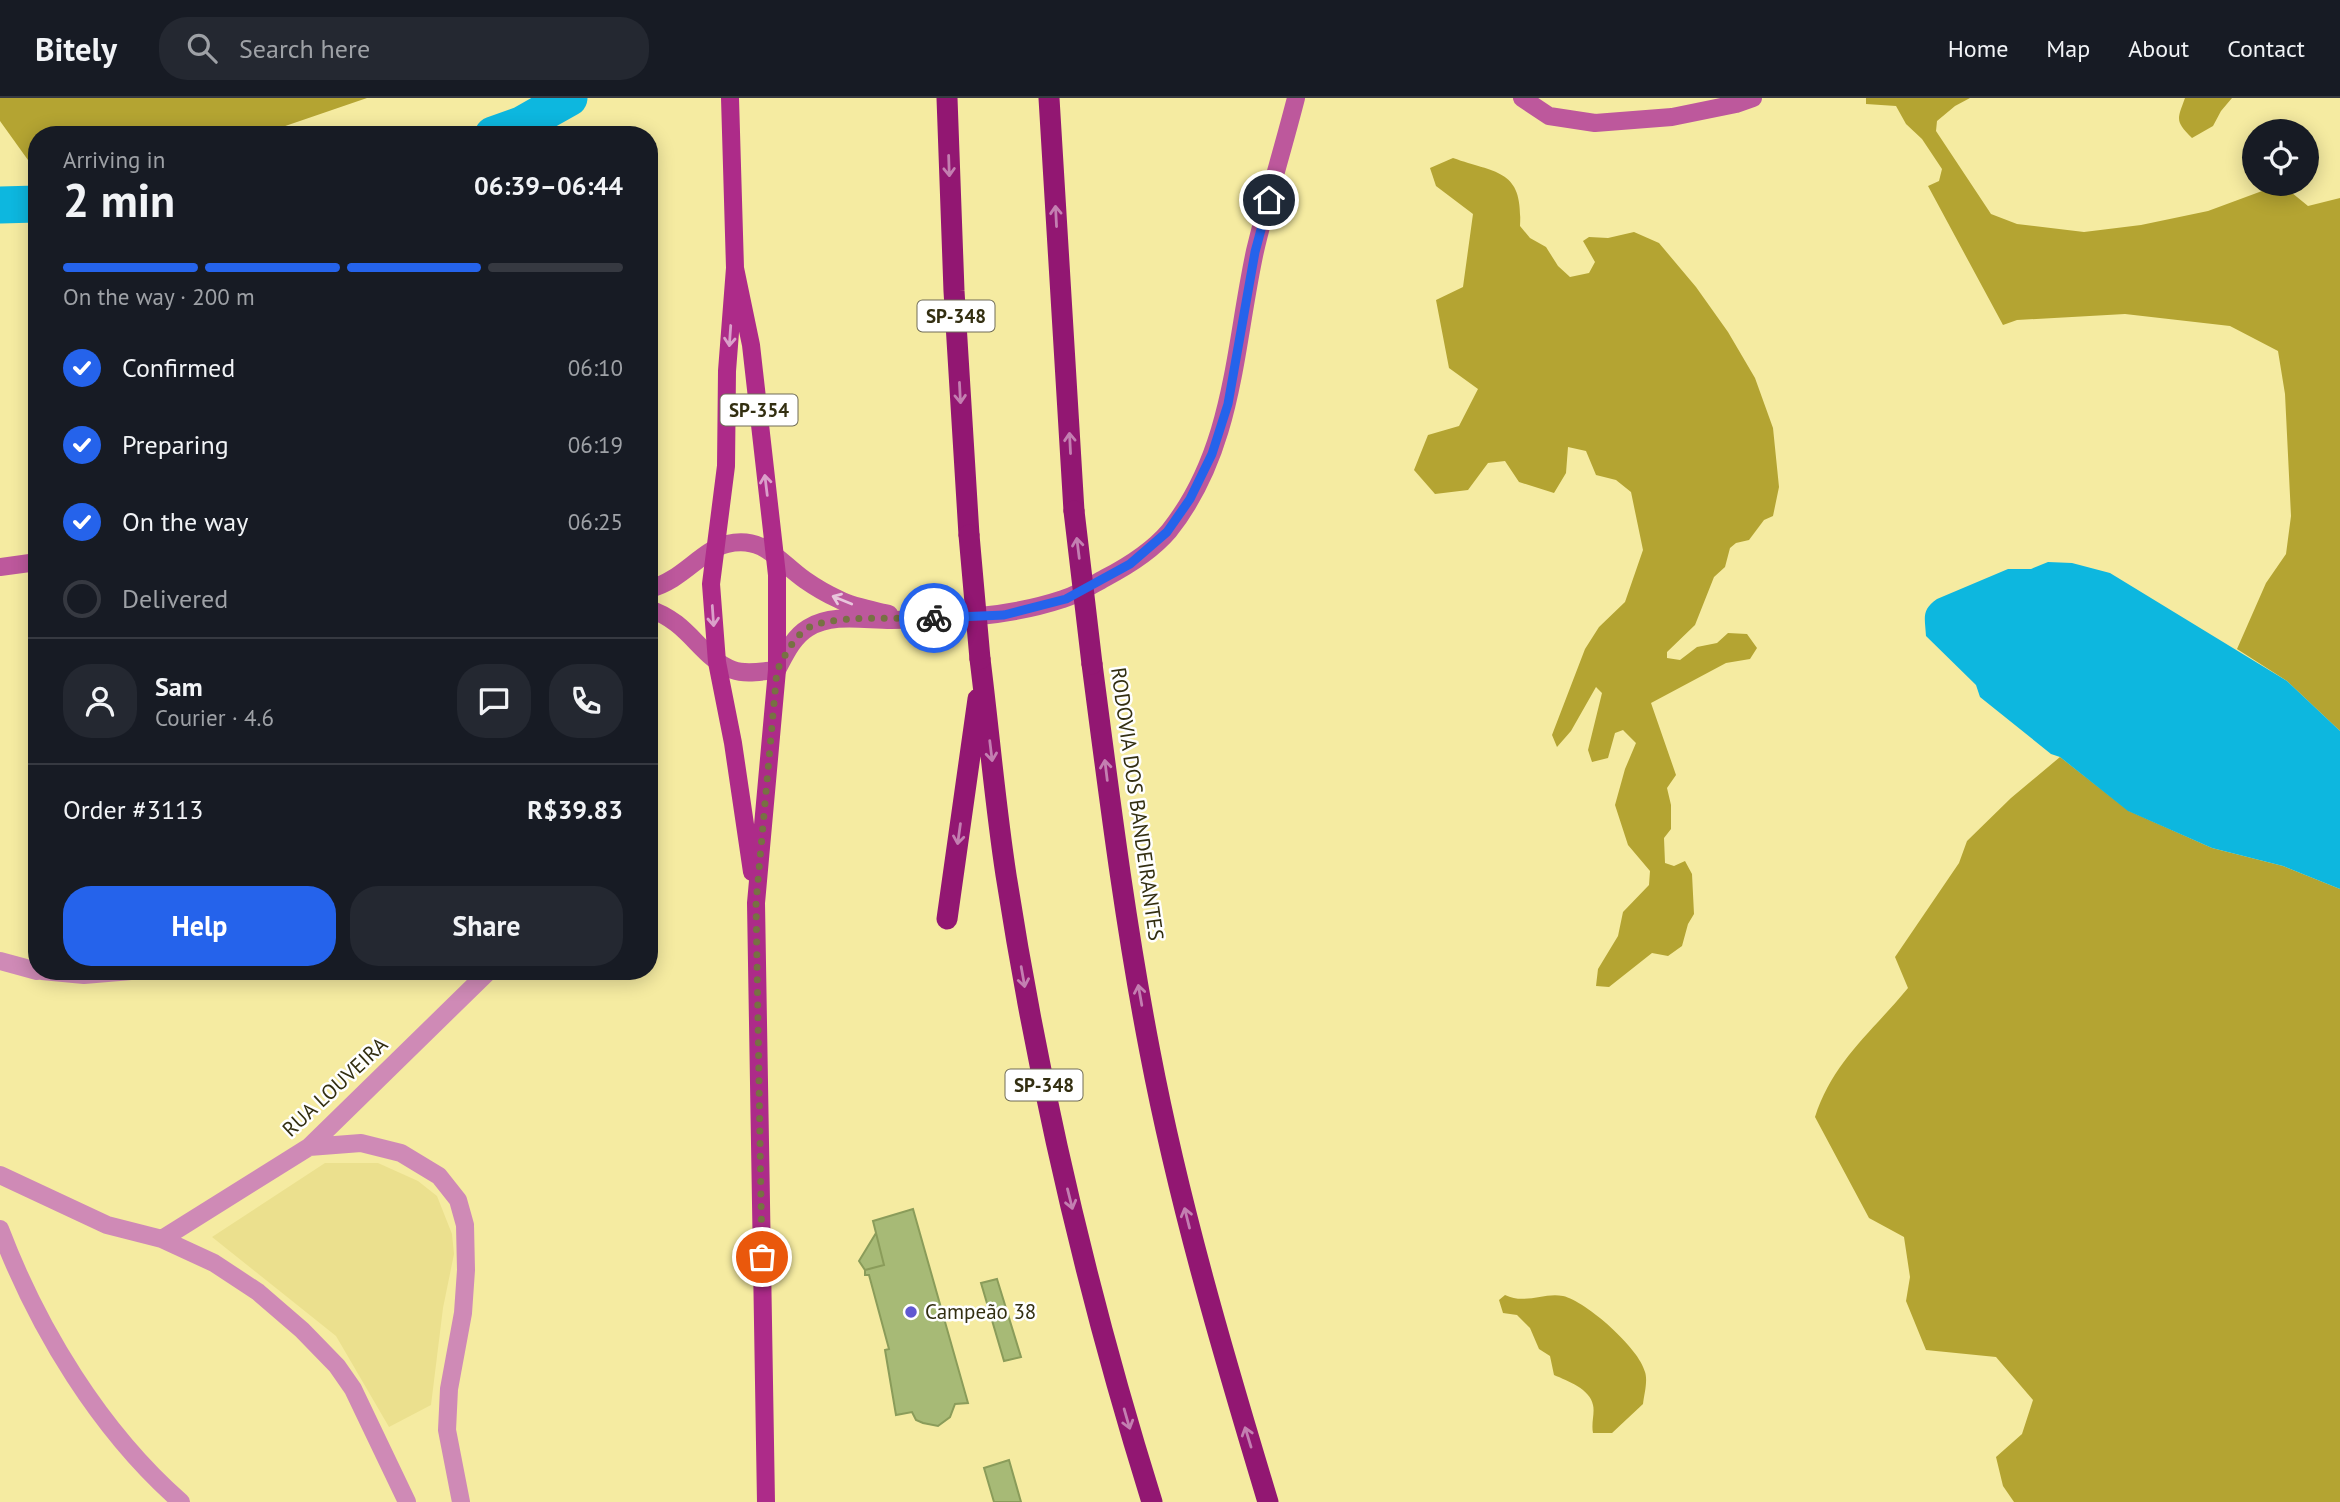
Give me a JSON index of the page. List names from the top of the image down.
{
  "streets": {
    "highway": ["SP-348", "RODOVIA DOS BANDEIRANTES"],
    "main road": ["SP-354"],
    "street": ["RUA LOUVEIRA"]
  },
  "places": ["Campeão 38"],
  "page": {
    "header": "Bitely",
    "search": "Search here",
    "nav": [
      "Home",
      "Map",
      "About",
      "Contact"
    ],
    "heading": ["2 min", "Arriving in", "06:39–06:44"],
    "panel": [
      "Sam",
      "Courier · 4.6",
      "Order #3113",
      "R$39.83"
    ],
    "bar": "On the way · 200 m",
    "list": [
      ["Confirmed", "06:10"],
      ["Preparing", "06:19"],
      ["On the way", "06:25"],
      "Delivered"
    ],
    "buttons": ["Help", "Share"]
  }
}
